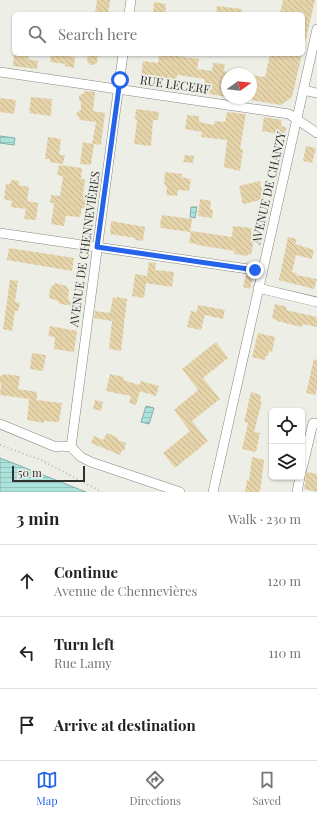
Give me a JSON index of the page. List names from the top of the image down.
{
  "streets": {
    "street": ["RUE LECERF", "AVENUE DE CHANZY", "AVENUE DE CHENNEVIÈRES"]
  },
  "crossings": [
    ["RUE LECERF", "AVENUE DE CHANZY"],
    ["RUE LECERF", "AVENUE DE CHENNEVIÈRES"]
  ],
  "scale_bar": "50 m",
  "north": "right",
  "page": {
    "search": "Search here",
    "scale": "50 m",
    "heading": ["3 min", "Walk · 230 m"],
    "list": [
      ["Continue", "Avenue de Chennevières", "120 m"],
      ["Turn left", "Rue Lamy", "110 m"],
      "Arrive at destination"
    ],
    "nav": ["Map", "Directions", "Saved"]
  }
}
